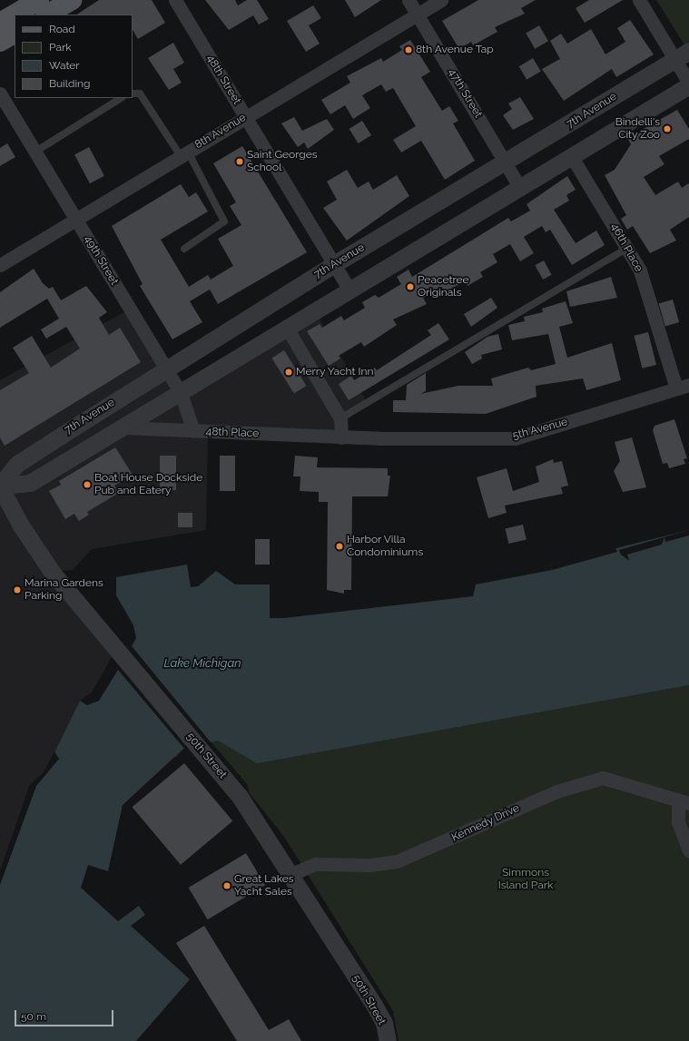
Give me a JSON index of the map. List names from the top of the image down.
{
  "streets": {
    "street": [
      "48th Street",
      "47th Street",
      "7th Avenue",
      "8th Avenue",
      "46th Place",
      "49th Street",
      "5th Avenue",
      "48th Place",
      "50th Street",
      "Kennedy Drive"
    ]
  },
  "crossings": [
    ["48th Street", "7th Avenue"],
    ["48th Street", "8th Avenue"],
    ["47th Street", "7th Avenue"],
    ["47th Street", "8th Avenue"],
    ["7th Avenue", "49th Street"],
    ["7th Avenue", "50th Street"],
    ["8th Avenue", "49th Street"],
    ["46th Place", "5th Avenue"],
    ["49th Street", "48th Place"],
    ["5th Avenue", "48th Place"],
    ["50th Street", "Kennedy Drive"]
  ],
  "water": ["Lake Michigan"],
  "parks": ["Simmons Island Park"],
  "places": [
    "8th Avenue Tap",
    "Bindelli's City Zoo",
    "Saint Georges School",
    "Peacetree Originals",
    "Merry Yacht Inn",
    "Boat House Dockside Pub and Eatery",
    "Harbor Villa Condominiums",
    "Marina Gardens Parking",
    "Great Lakes Yacht Sales"
  ],
  "legend": [
    "Road",
    "Park",
    "Water",
    "Building"
  ],
  "scale_bar": "50 m"
}
